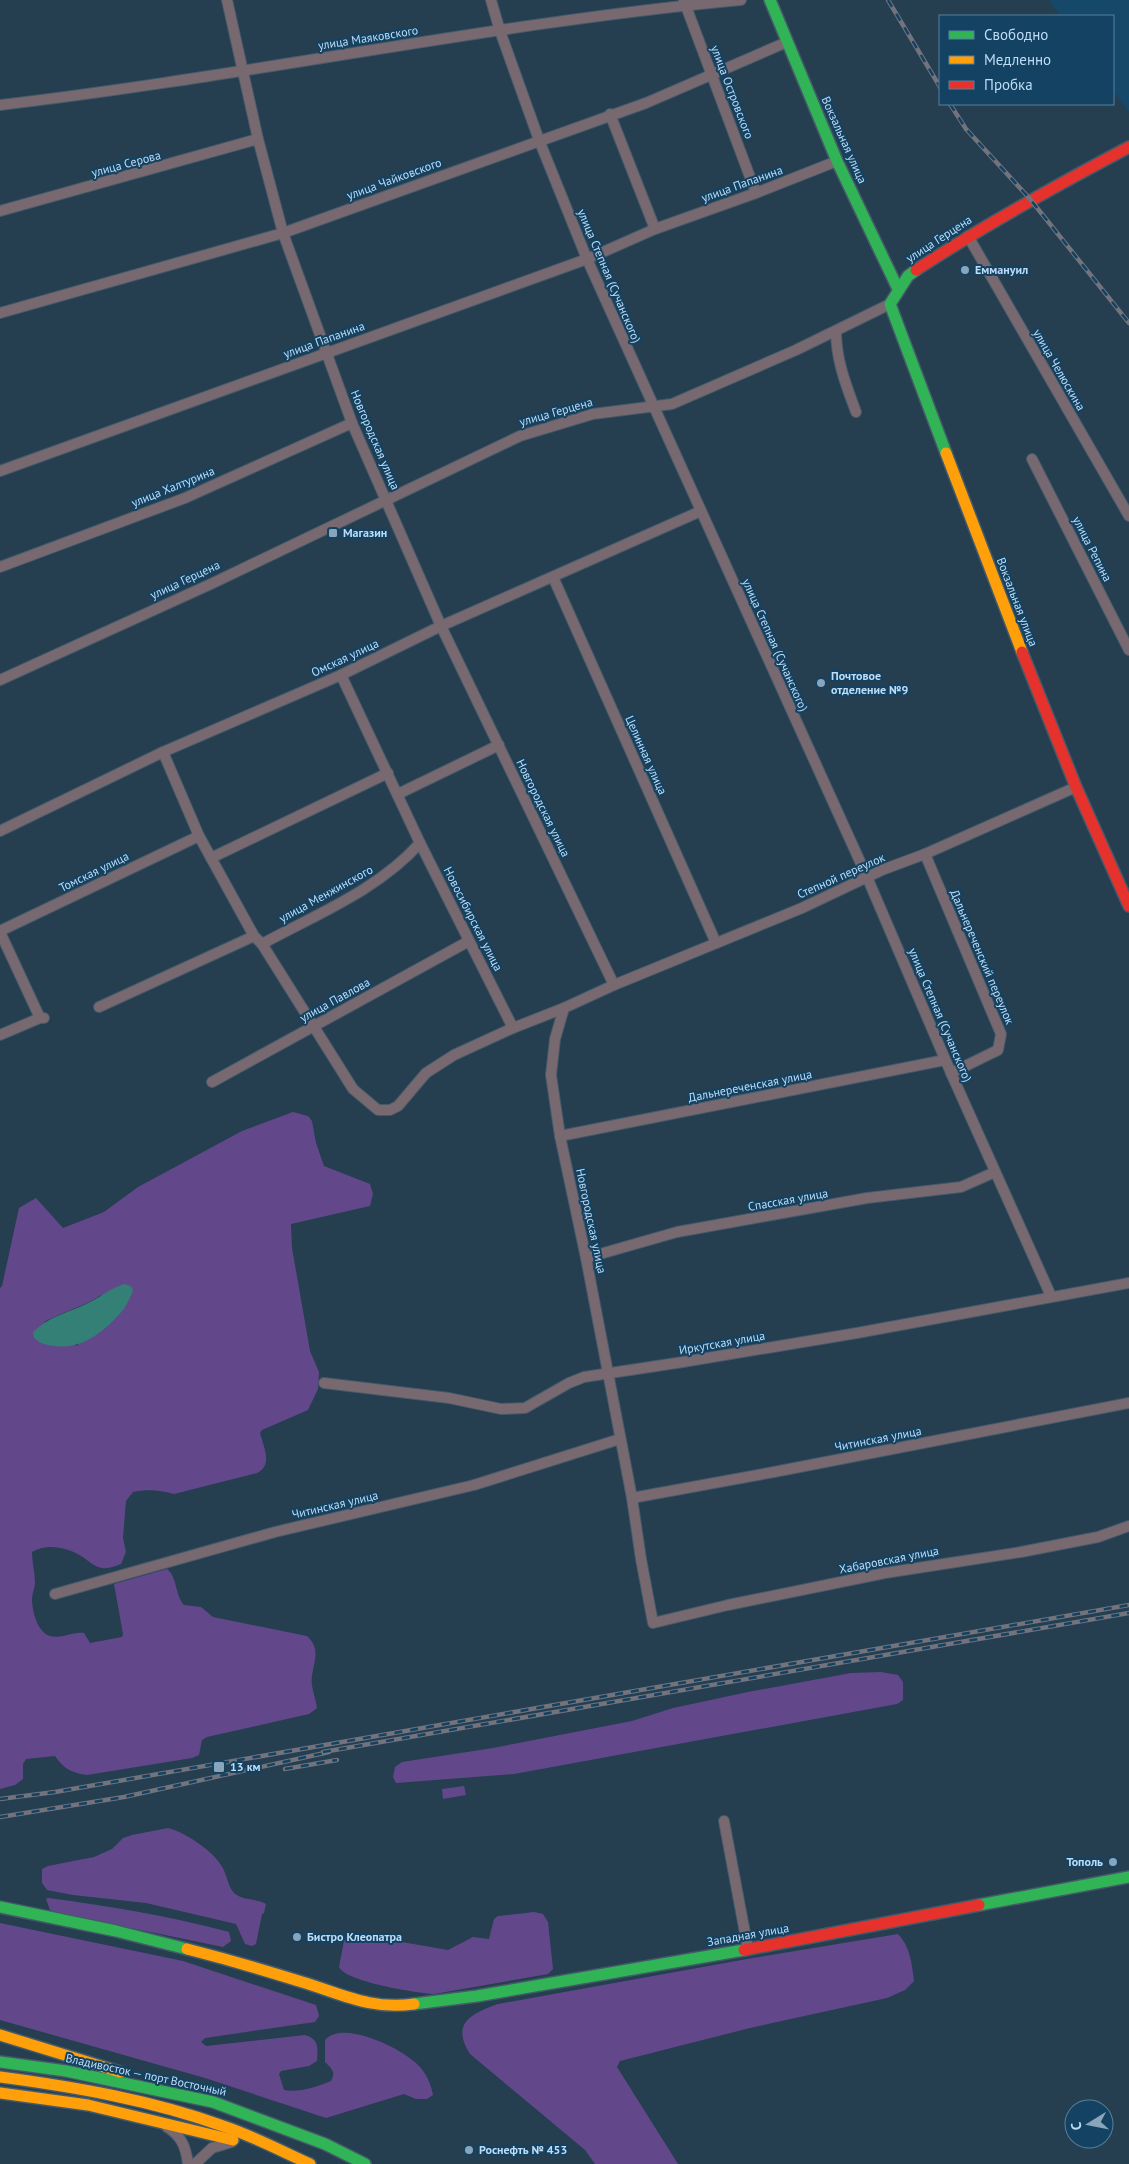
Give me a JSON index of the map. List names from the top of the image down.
{
  "streets": {
    "main road": [
      "Вокзальная улица",
      "улица Герцена",
      "Западная улица",
      "Владивосток — порт Восточный"
    ],
    "street": [
      "улица Маяковского",
      "улица Островского",
      "улица Серова",
      "улица Чайковского",
      "улица Папанина",
      "улица Степная (Сучанского)",
      "улица Челюскина",
      "Новгородская улица",
      "улица Халтурина",
      "улица Репина",
      "Омская улица",
      "Целинная улица",
      "Томская улица",
      "Степной переулок",
      "улица Менжинского",
      "Новосибирская улица",
      "Дальнереченский переулок",
      "улица Павлова",
      "Дальнереченская улица",
      "Спасская улица",
      "Иркутская улица",
      "Читинская улица",
      "Хабаровская улица"
    ]
  },
  "crossings": [
    ["улица Маяковского", "улица Островского"],
    ["улица Маяковского", "улица Степная (Сучанского)"],
    ["улица Маяковского", "Новгородская улица"],
    ["улица Островского", "улица Чайковского"],
    ["улица Островского", "улица Папанина"],
    ["Вокзальная улица", "улица Чайковского"],
    ["Вокзальная улица", "улица Папанина"],
    ["Вокзальная улица", "улица Герцена"],
    ["Вокзальная улица", "Степной переулок"],
    ["улица Серова", "Новгородская улица"],
    ["улица Чайковского", "улица Степная (Сучанского)"],
    ["улица Чайковского", "Новгородская улица"],
    ["улица Папанина", "улица Степная (Сучанского)"],
    ["улица Папанина", "Новгородская улица"],
    ["улица Герцена", "улица Степная (Сучанского)"],
    ["улица Герцена", "улица Челюскина"],
    ["улица Герцена", "Новгородская улица"],
    ["улица Степная (Сучанского)", "Омская улица"],
    ["улица Степная (Сучанского)", "Степной переулок"],
    ["улица Степная (Сучанского)", "Дальнереченский переулок"],
    ["улица Степная (Сучанского)", "Дальнереченская улица"],
    ["улица Степная (Сучанского)", "Спасская улица"],
    ["улица Степная (Сучанского)", "Иркутская улица"],
    ["Новгородская улица", "улица Халтурина"],
    ["Новгородская улица", "Омская улица"],
    ["Новгородская улица", "Степной переулок"],
    ["Новгородская улица", "Дальнереченская улица"],
    ["Новгородская улица", "Спасская улица"],
    ["Новгородская улица", "Иркутская улица"],
    ["Новгородская улица", "Читинская улица"],
    ["Новгородская улица", "Хабаровская улица"],
    ["Омская улица", "Целинная улица"],
    ["Омская улица", "Новосибирская улица"],
    ["Целинная улица", "Степной переулок"],
    ["Степной переулок", "Дальнереченский переулок"],
    ["улица Менжинского", "Новосибирская улица"],
    ["Новосибирская улица", "улица Павлова"]
  ],
  "places": {
    "other": [
      "Еммануил",
      "Почтовое отделение №9",
      "Тополь",
      "Бистро Клеопатра",
      "Роснефть № 453"
    ],
    "transit": ["Магазин", "13 км"]
  },
  "legend": ["Свободно", "Медленно", "Пробка"],
  "north": "left"
}
